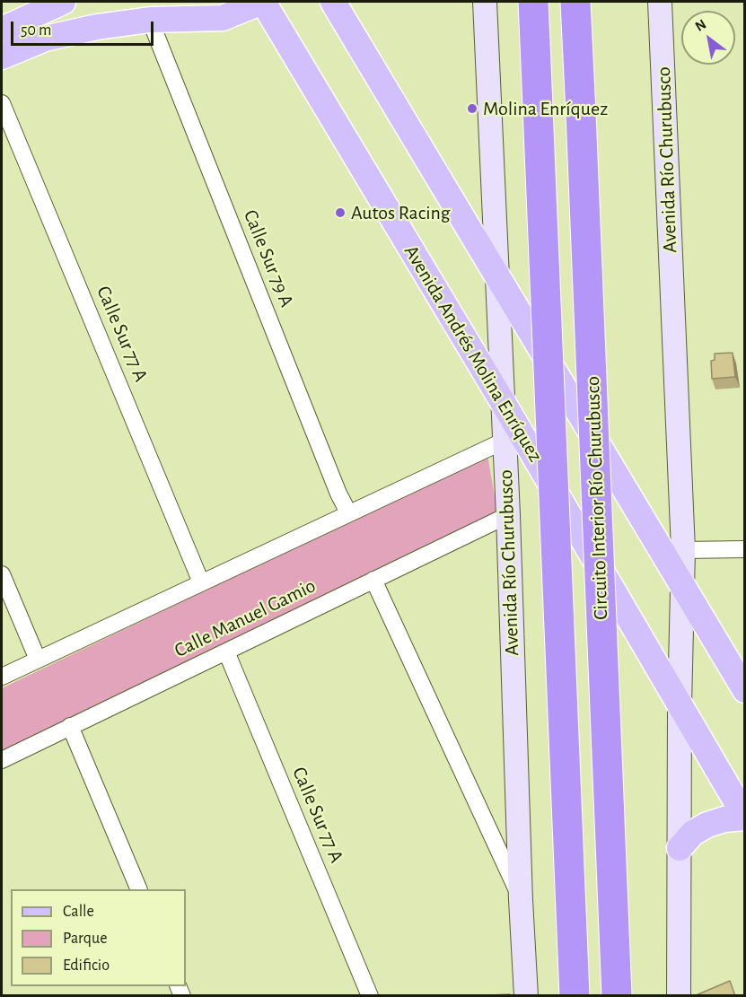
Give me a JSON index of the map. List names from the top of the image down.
{
  "streets": {
    "highway": ["Circuito Interior Río Churubusco"],
    "main road": ["Avenida Río Churubusco", "Avenida Andrés Molina Enríquez"],
    "street": ["Calle Sur 79 A", "Calle Sur 77 A", "Calle Manuel Gamio"]
  },
  "crossings": [
    ["Avenida Río Churubusco", "Avenida Andrés Molina Enríquez"],
    ["Avenida Río Churubusco", "Calle Manuel Gamio"],
    ["Calle Sur 77 A", "Calle Manuel Gamio"]
  ],
  "places": ["Molina Enríquez", "Autos Racing"],
  "legend": ["Calle", "Parque", "Edificio"],
  "scale_bar": "50 m",
  "north": "top left"
}
